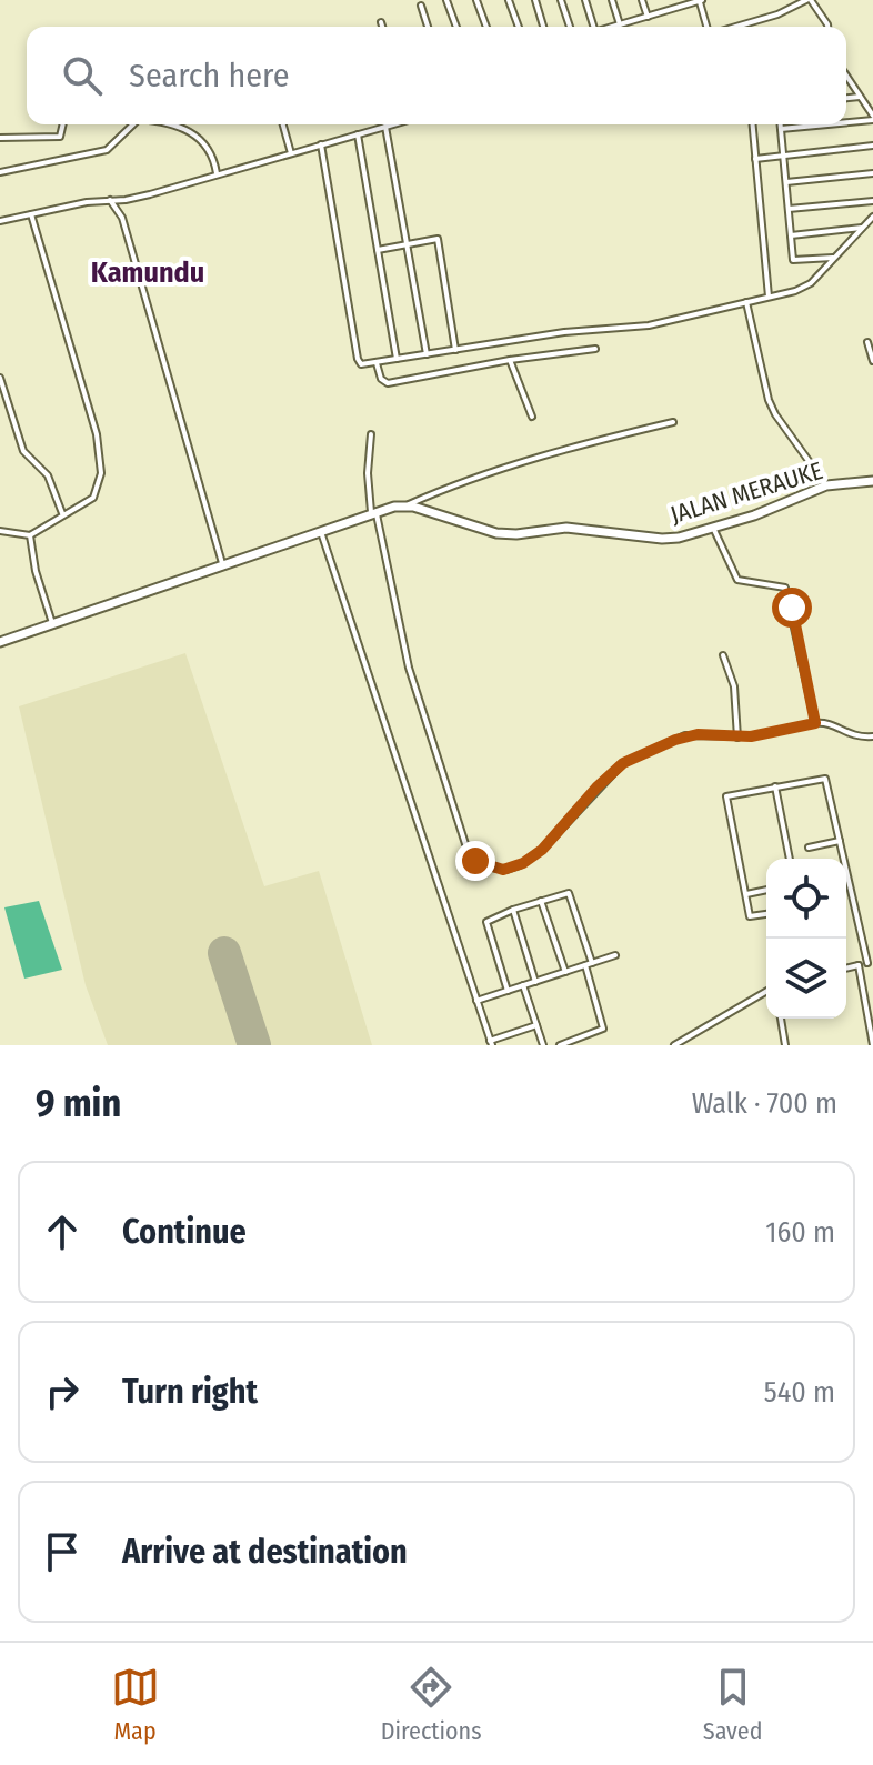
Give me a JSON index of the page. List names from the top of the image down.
{
  "streets": {
    "highway": ["JALAN MERAUKE"]
  },
  "districts": ["Kamundu"],
  "page": {
    "search": "Search here",
    "heading": ["9 min", "Walk · 700 m"],
    "list": [
      ["Continue", "160 m"],
      ["Turn right", "540 m"],
      "Arrive at destination"
    ],
    "nav": ["Map", "Directions", "Saved"]
  }
}
